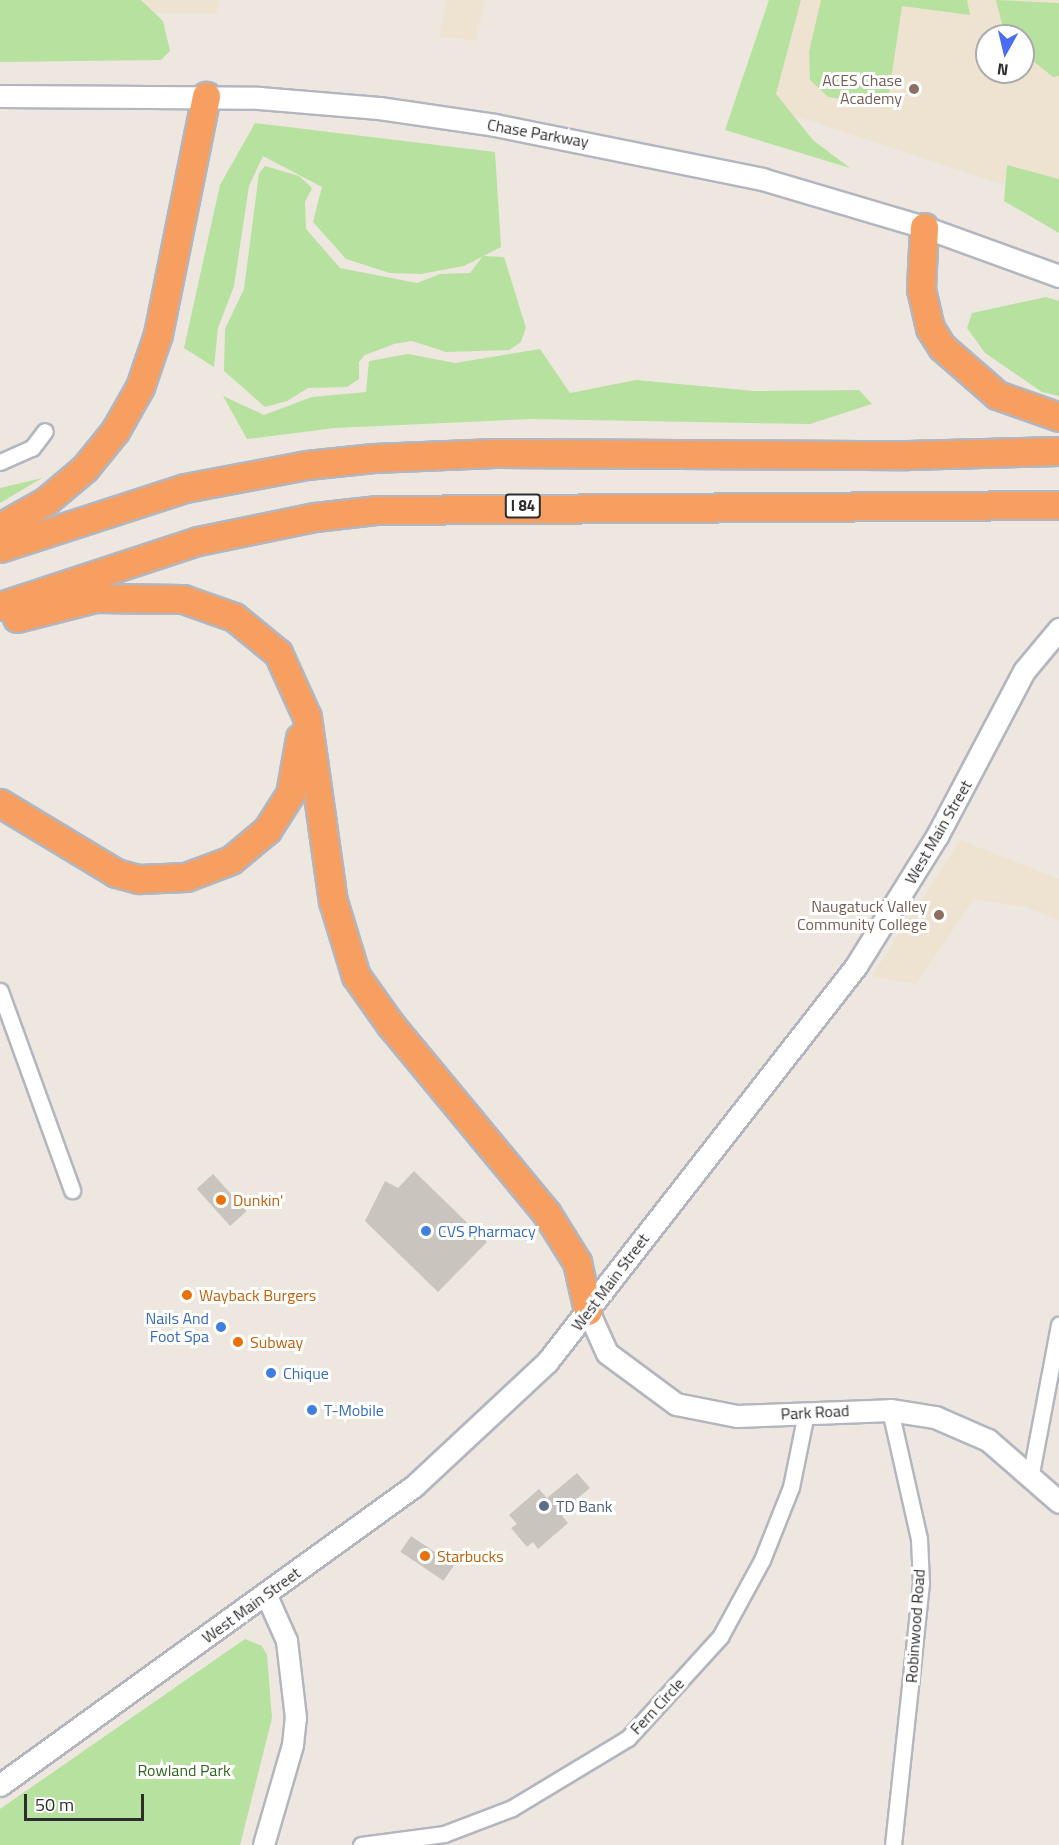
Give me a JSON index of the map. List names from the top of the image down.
{
  "streets": {
    "highway": ["I 84"],
    "main road": ["Chase Parkway", "West Main Street", "Park Road"],
    "street": ["Robinwood Road", "Fern Circle"]
  },
  "crossings": [
    ["West Main Street", "Park Road"],
    ["Park Road", "Robinwood Road"],
    ["Park Road", "Fern Circle"]
  ],
  "parks": ["Rowland Park"],
  "places": [
    "ACES Chase Academy",
    "Naugatuck Valley Community College",
    "Dunkin'",
    "CVS Pharmacy",
    "Wayback Burgers",
    "Nails And Foot Spa",
    "Subway",
    "Chique",
    "T-Mobile",
    "TD Bank",
    "Starbucks"
  ],
  "scale_bar": "50 m",
  "north": "bottom"
}
